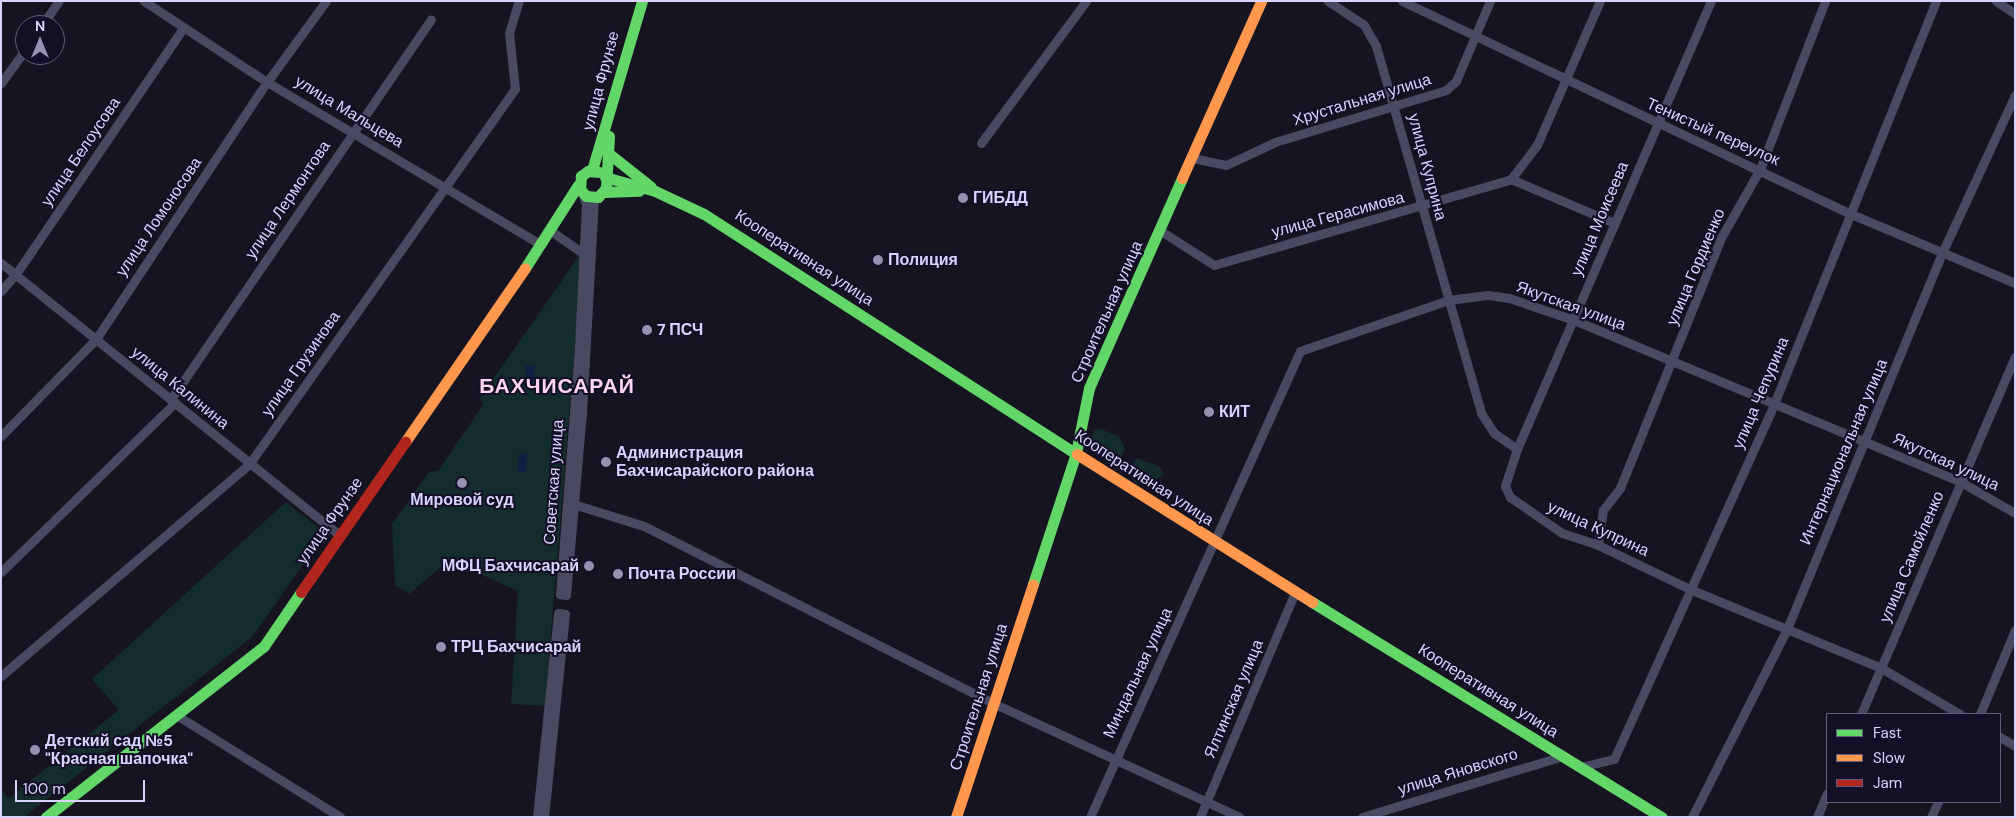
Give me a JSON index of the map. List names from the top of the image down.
{
  "streets": {
    "main road": ["улица Фрунзе", "Кооперативная улица", "Строительная улица"],
    "street": [
      "Хрустальная улица",
      "улица Мальцева",
      "Тенистый переулок",
      "улица Белоусова",
      "улица Куприна",
      "улица Лермонтова",
      "улица Герасимова",
      "улица Ломоносова",
      "улица Моисеева",
      "улица Гордиенко",
      "Якутская улица",
      "улица Грузинова",
      "улица Калинина",
      "улица Чепурина",
      "Интернациональная улица",
      "Советская улица",
      "улица Самойленко",
      "Миндальная улица",
      "Ялтинская улица",
      "улица Яновского"
    ]
  },
  "crossings": [
    ["улица Фрунзе", "улица Мальцева"],
    ["улица Фрунзе", "Кооперативная улица"],
    ["улица Фрунзе", "улица Калинина"],
    ["улица Фрунзе", "Советская улица"],
    ["Хрустальная улица", "Тенистый переулок"],
    ["Хрустальная улица", "улица Куприна"],
    ["Хрустальная улица", "Строительная улица"],
    ["улица Мальцева", "улица Белоусова"],
    ["улица Мальцева", "улица Лермонтова"],
    ["улица Мальцева", "улица Ломоносова"],
    ["улица Мальцева", "улица Грузинова"],
    ["Тенистый переулок", "улица Моисеева"],
    ["Тенистый переулок", "улица Гордиенко"],
    ["Тенистый переулок", "улица Чепурина"],
    ["Тенистый переулок", "Интернациональная улица"],
    ["улица Белоусова", "улица Калинина"],
    ["улица Куприна", "улица Герасимова"],
    ["улица Куприна", "улица Моисеева"],
    ["улица Куприна", "улица Гордиенко"],
    ["улица Куприна", "Якутская улица"],
    ["улица Куприна", "улица Чепурина"],
    ["улица Куприна", "Интернациональная улица"],
    ["улица Куприна", "улица Самойленко"],
    ["улица Лермонтова", "улица Калинина"],
    ["улица Герасимова", "Строительная улица"],
    ["улица Ломоносова", "улица Калинина"],
    ["улица Моисеева", "Якутская улица"],
    ["Кооперативная улица", "Якутская улица"],
    ["Кооперативная улица", "Строительная улица"],
    ["Кооперативная улица", "улица Чепурина"],
    ["Кооперативная улица", "Миндальная улица"],
    ["Кооперативная улица", "Ялтинская улица"],
    ["Кооперативная улица", "улица Яновского"],
    ["улица Гордиенко", "Якутская улица"],
    ["Якутская улица", "улица Чепурина"],
    ["Якутская улица", "Интернациональная улица"],
    ["Якутская улица", "улица Самойленко"],
    ["Якутская улица", "Миндальная улица"],
    ["улица Грузинова", "улица Калинина"]
  ],
  "districts": ["БАХЧИСАРАЙ"],
  "places": [
    "ГИБДД",
    "Полиция",
    "7 ПСЧ",
    "КИТ",
    "Администрация Бахчисарайского района",
    "Мировой суд",
    "МФЦ Бахчисарай",
    "Почта России",
    "ТРЦ Бахчисарай",
    "Детский сад №5 \"Красная шапочка\""
  ],
  "legend": ["Fast", "Slow", "Jam"],
  "scale_bar": "100 m",
  "north": "top"
}
